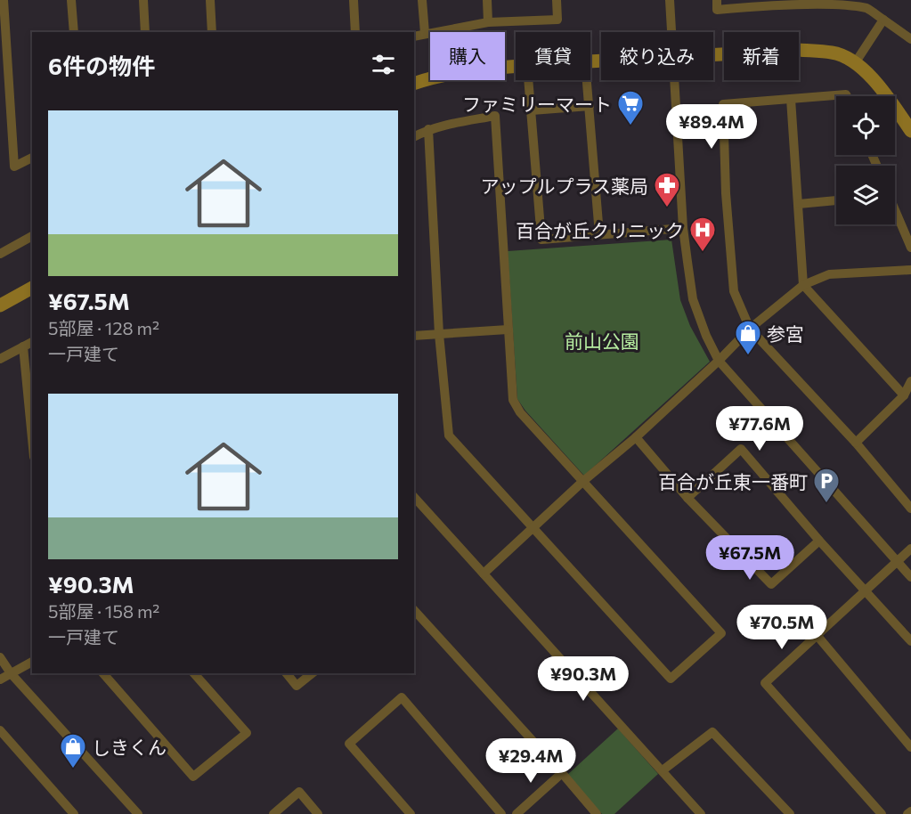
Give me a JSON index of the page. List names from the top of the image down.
{
  "parks": ["前山公園"],
  "places": {
    "supermarket": ["ファミリーマート"],
    "pharmacy": ["アップルプラス薬局"],
    "hospital": ["百合が丘クリニック"],
    "shop": ["参宮", "しきくん"],
    "parking": ["百合が丘東一番町"]
  },
  "page": {
    "chip": [
      "購入",
      "賃貸",
      "絞り込み",
      "新着"
    ],
    "heading": "6件の物件",
    "list": [
      {
        "name": "¥67.5M",
        "note": "5部屋 · 128 m² · 一戸建て"
      },
      {
        "name": "¥90.3M",
        "note": "5部屋 · 158 m² · 一戸建て"
      }
    ],
    "price": [
      "¥89.4M",
      "¥77.6M",
      "¥67.5M",
      "¥70.5M",
      "¥90.3M",
      "¥29.4M"
    ]
  }
}
